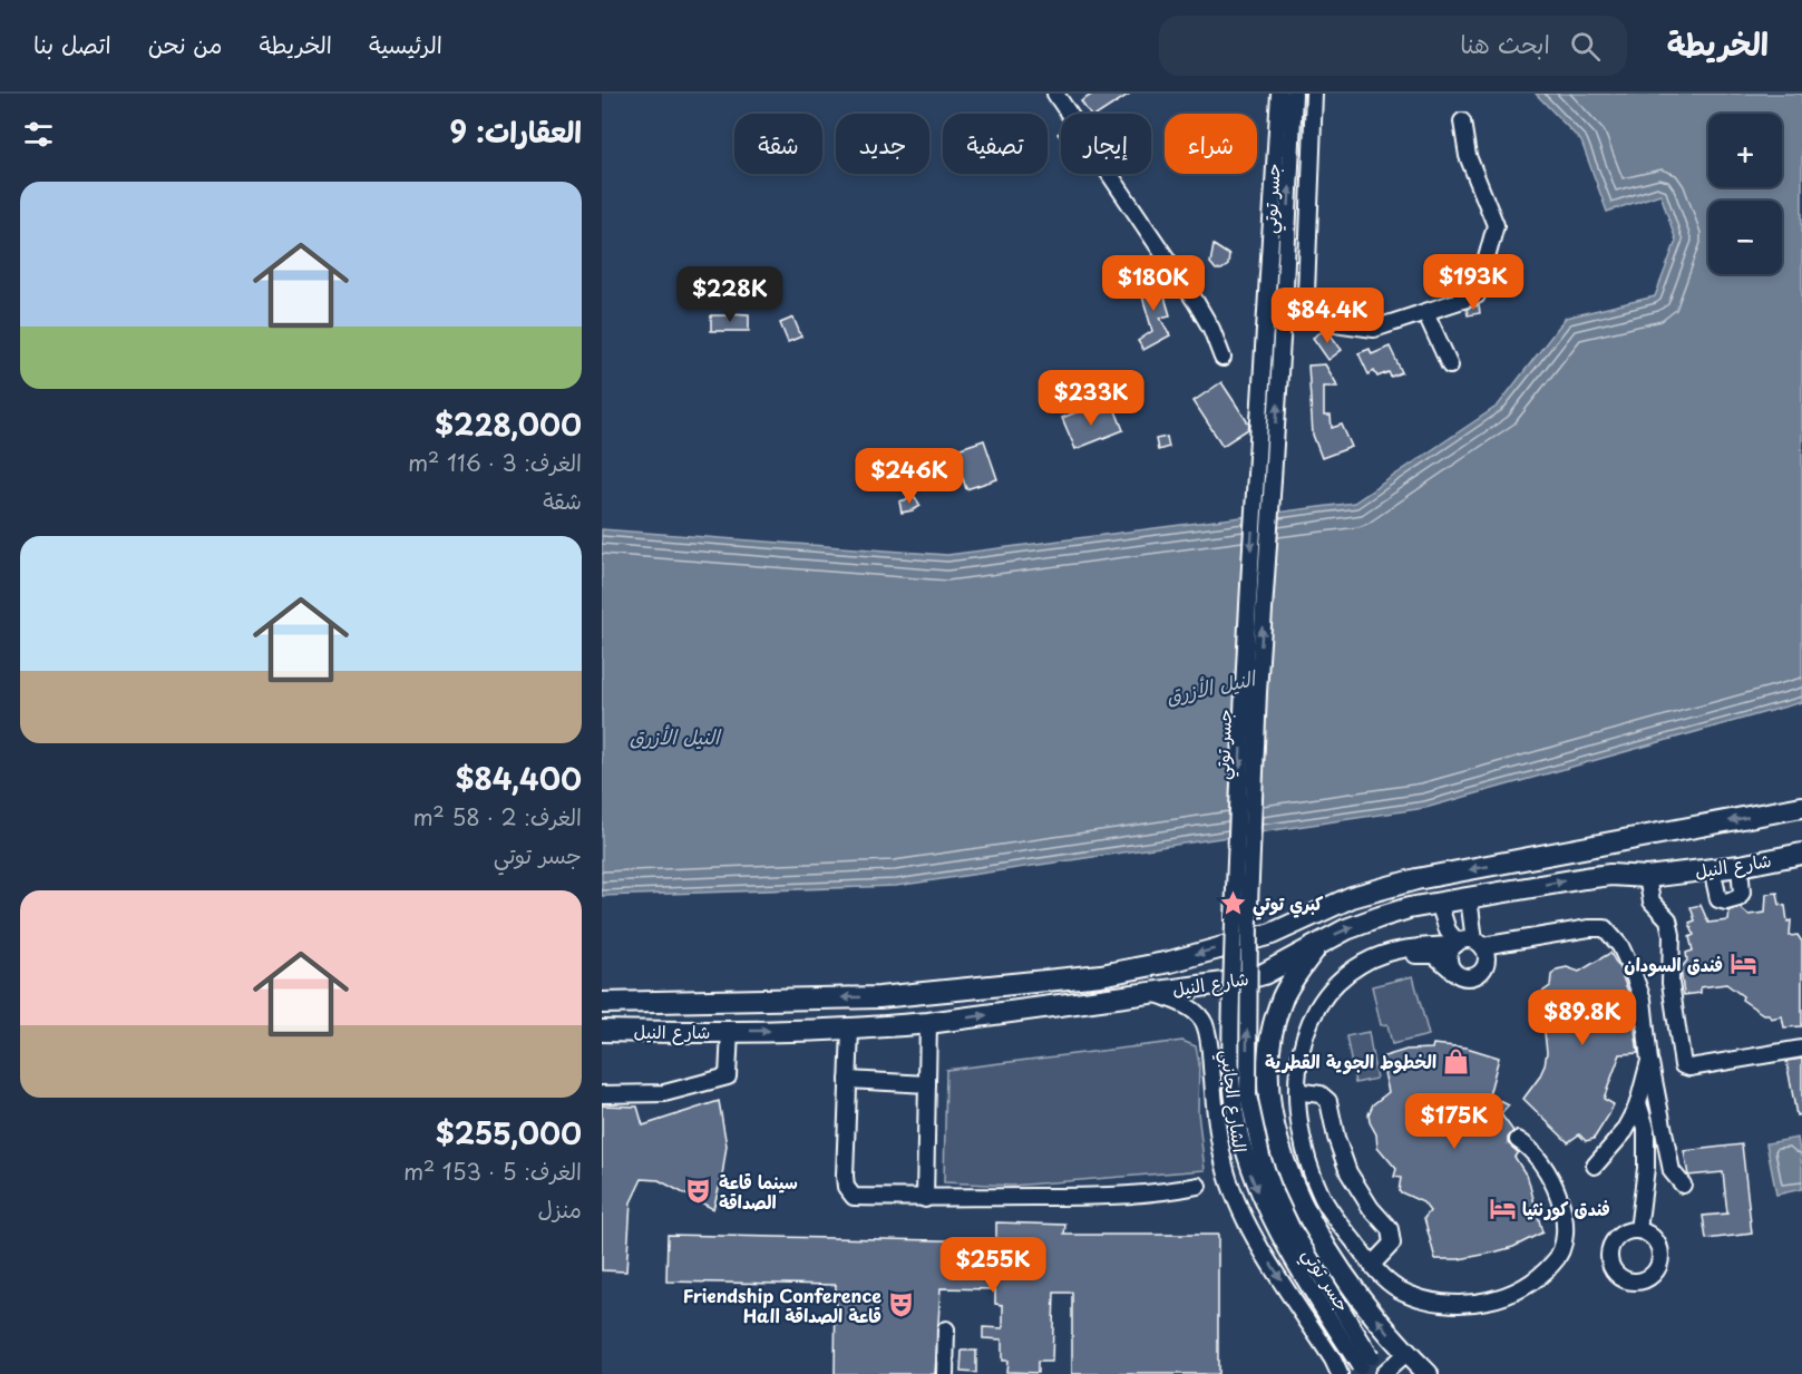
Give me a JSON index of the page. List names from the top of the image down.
{
  "streets": {
    "main road": ["شارع النيل"],
    "street": ["جسر توتي", "الشارع الجانبي"]
  },
  "crossings": [
    ["شارع النيل", "الشارع الجانبي"]
  ],
  "water": ["النيل الأزرق"],
  "places": {
    "place": ["كبري توتي"],
    "hotel": ["فندق السودان", "فندق كورنثيا"],
    "shop": ["الخطوط الجوية القطرية"],
    "theatre": ["سينما قاعة الصداقة", "Friendship Conference Hall قاعة الصداقة"]
  },
  "page": {
    "header": "الخريطة",
    "search": "ابحث هنا",
    "nav": [
      "الرئيسية",
      "الخريطة",
      "من نحن",
      "اتصل بنا"
    ],
    "heading": "العقارات: 9",
    "map_buttons": ["+", "−"],
    "chip": [
      "شراء",
      "إيجار",
      "تصفية",
      "جديد",
      "شقة"
    ],
    "list": [
      {
        "name": "$228,000",
        "note": "الغرف: 3 · 116 m² · شقة"
      },
      {
        "name": "$84,400",
        "note": "الغرف: 2 · 58 m² · جسر توتي"
      },
      {
        "name": "$255,000",
        "note": "الغرف: 5 · 153 m² · منزل"
      }
    ],
    "price": [
      "$193K",
      "$180K",
      "$228K",
      "$84.4K",
      "$233K",
      "$246K",
      "$89.8K",
      "$175K",
      "$255K"
    ]
  }
}
